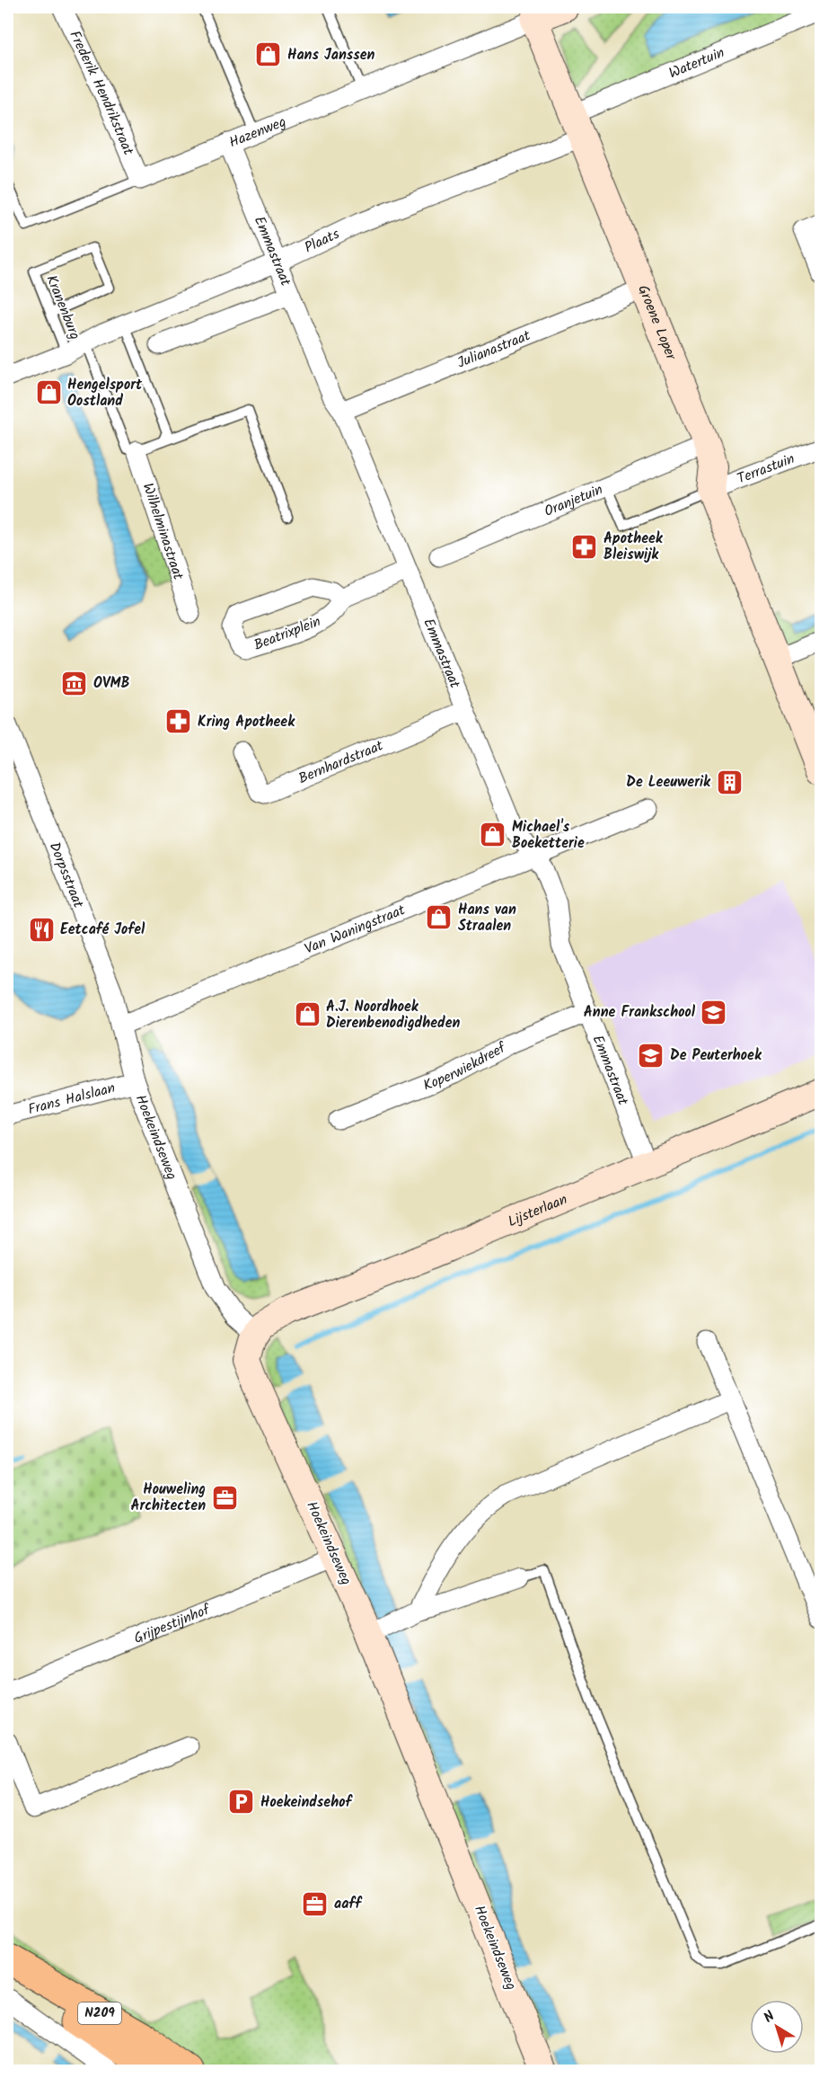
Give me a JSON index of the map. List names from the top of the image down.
{
  "streets": {
    "main road": ["N209"],
    "street": [
      "Watertuin",
      "Frederik Hendrikstraat",
      "Hazenweg",
      "Plaats",
      "Emmastraat",
      "Groene Loper",
      "Julianastraat",
      "Terrastuin",
      "Oranjetuin",
      "Wilhelminastraat",
      "Beatrixplein",
      "Bernhardstraat",
      "Dorpsstraat",
      "Van Waningstraat",
      "Koperwiekdreef",
      "Frans Halslaan",
      "Hoekeindseweg",
      "Lijsterlaan",
      "Grijpestijnhof"
    ],
    "lane": ["Kranenburg"]
  },
  "crossings": [
    ["Watertuin", "Plaats"],
    ["Watertuin", "Groene Loper"],
    ["Frederik Hendrikstraat", "Hazenweg"],
    ["Hazenweg", "Emmastraat"],
    ["Hazenweg", "Groene Loper"],
    ["Plaats", "Emmastraat"],
    ["Plaats", "Kranenburg"],
    ["Plaats", "Groene Loper"],
    ["Plaats", "Wilhelminastraat"],
    ["Emmastraat", "Julianastraat"],
    ["Emmastraat", "Bernhardstraat"],
    ["Emmastraat", "Van Waningstraat"],
    ["Emmastraat", "Koperwiekdreef"],
    ["Emmastraat", "Lijsterlaan"],
    ["Groene Loper", "Julianastraat"],
    ["Groene Loper", "Terrastuin"],
    ["Groene Loper", "Oranjetuin"],
    ["Dorpsstraat", "Van Waningstraat"],
    ["Dorpsstraat", "Hoekeindseweg"],
    ["Van Waningstraat", "Hoekeindseweg"],
    ["Frans Halslaan", "Hoekeindseweg"],
    ["Hoekeindseweg", "Lijsterlaan"],
    ["Hoekeindseweg", "Grijpestijnhof"]
  ],
  "places": {
    "shop": [
      "Hans Janssen",
      "Hengelsport Oostland",
      "Michael's Boeketterie",
      "Hans van Straalen",
      "A.J. Noordhoek Dierenbenodigdheden"
    ],
    "pharmacy": ["Apotheek Bleiswijk", "Kring Apotheek"],
    "museum": ["OVMB"],
    "building": ["De Leeuwerik"],
    "restaurant": ["Eetcafé Jofel"],
    "school or university": ["Anne Frankschool", "De Peuterhoek"],
    "office": ["Houweling Architecten", "aaff"],
    "parking": ["Hoekeindsehof"]
  },
  "north": "top left"
}
